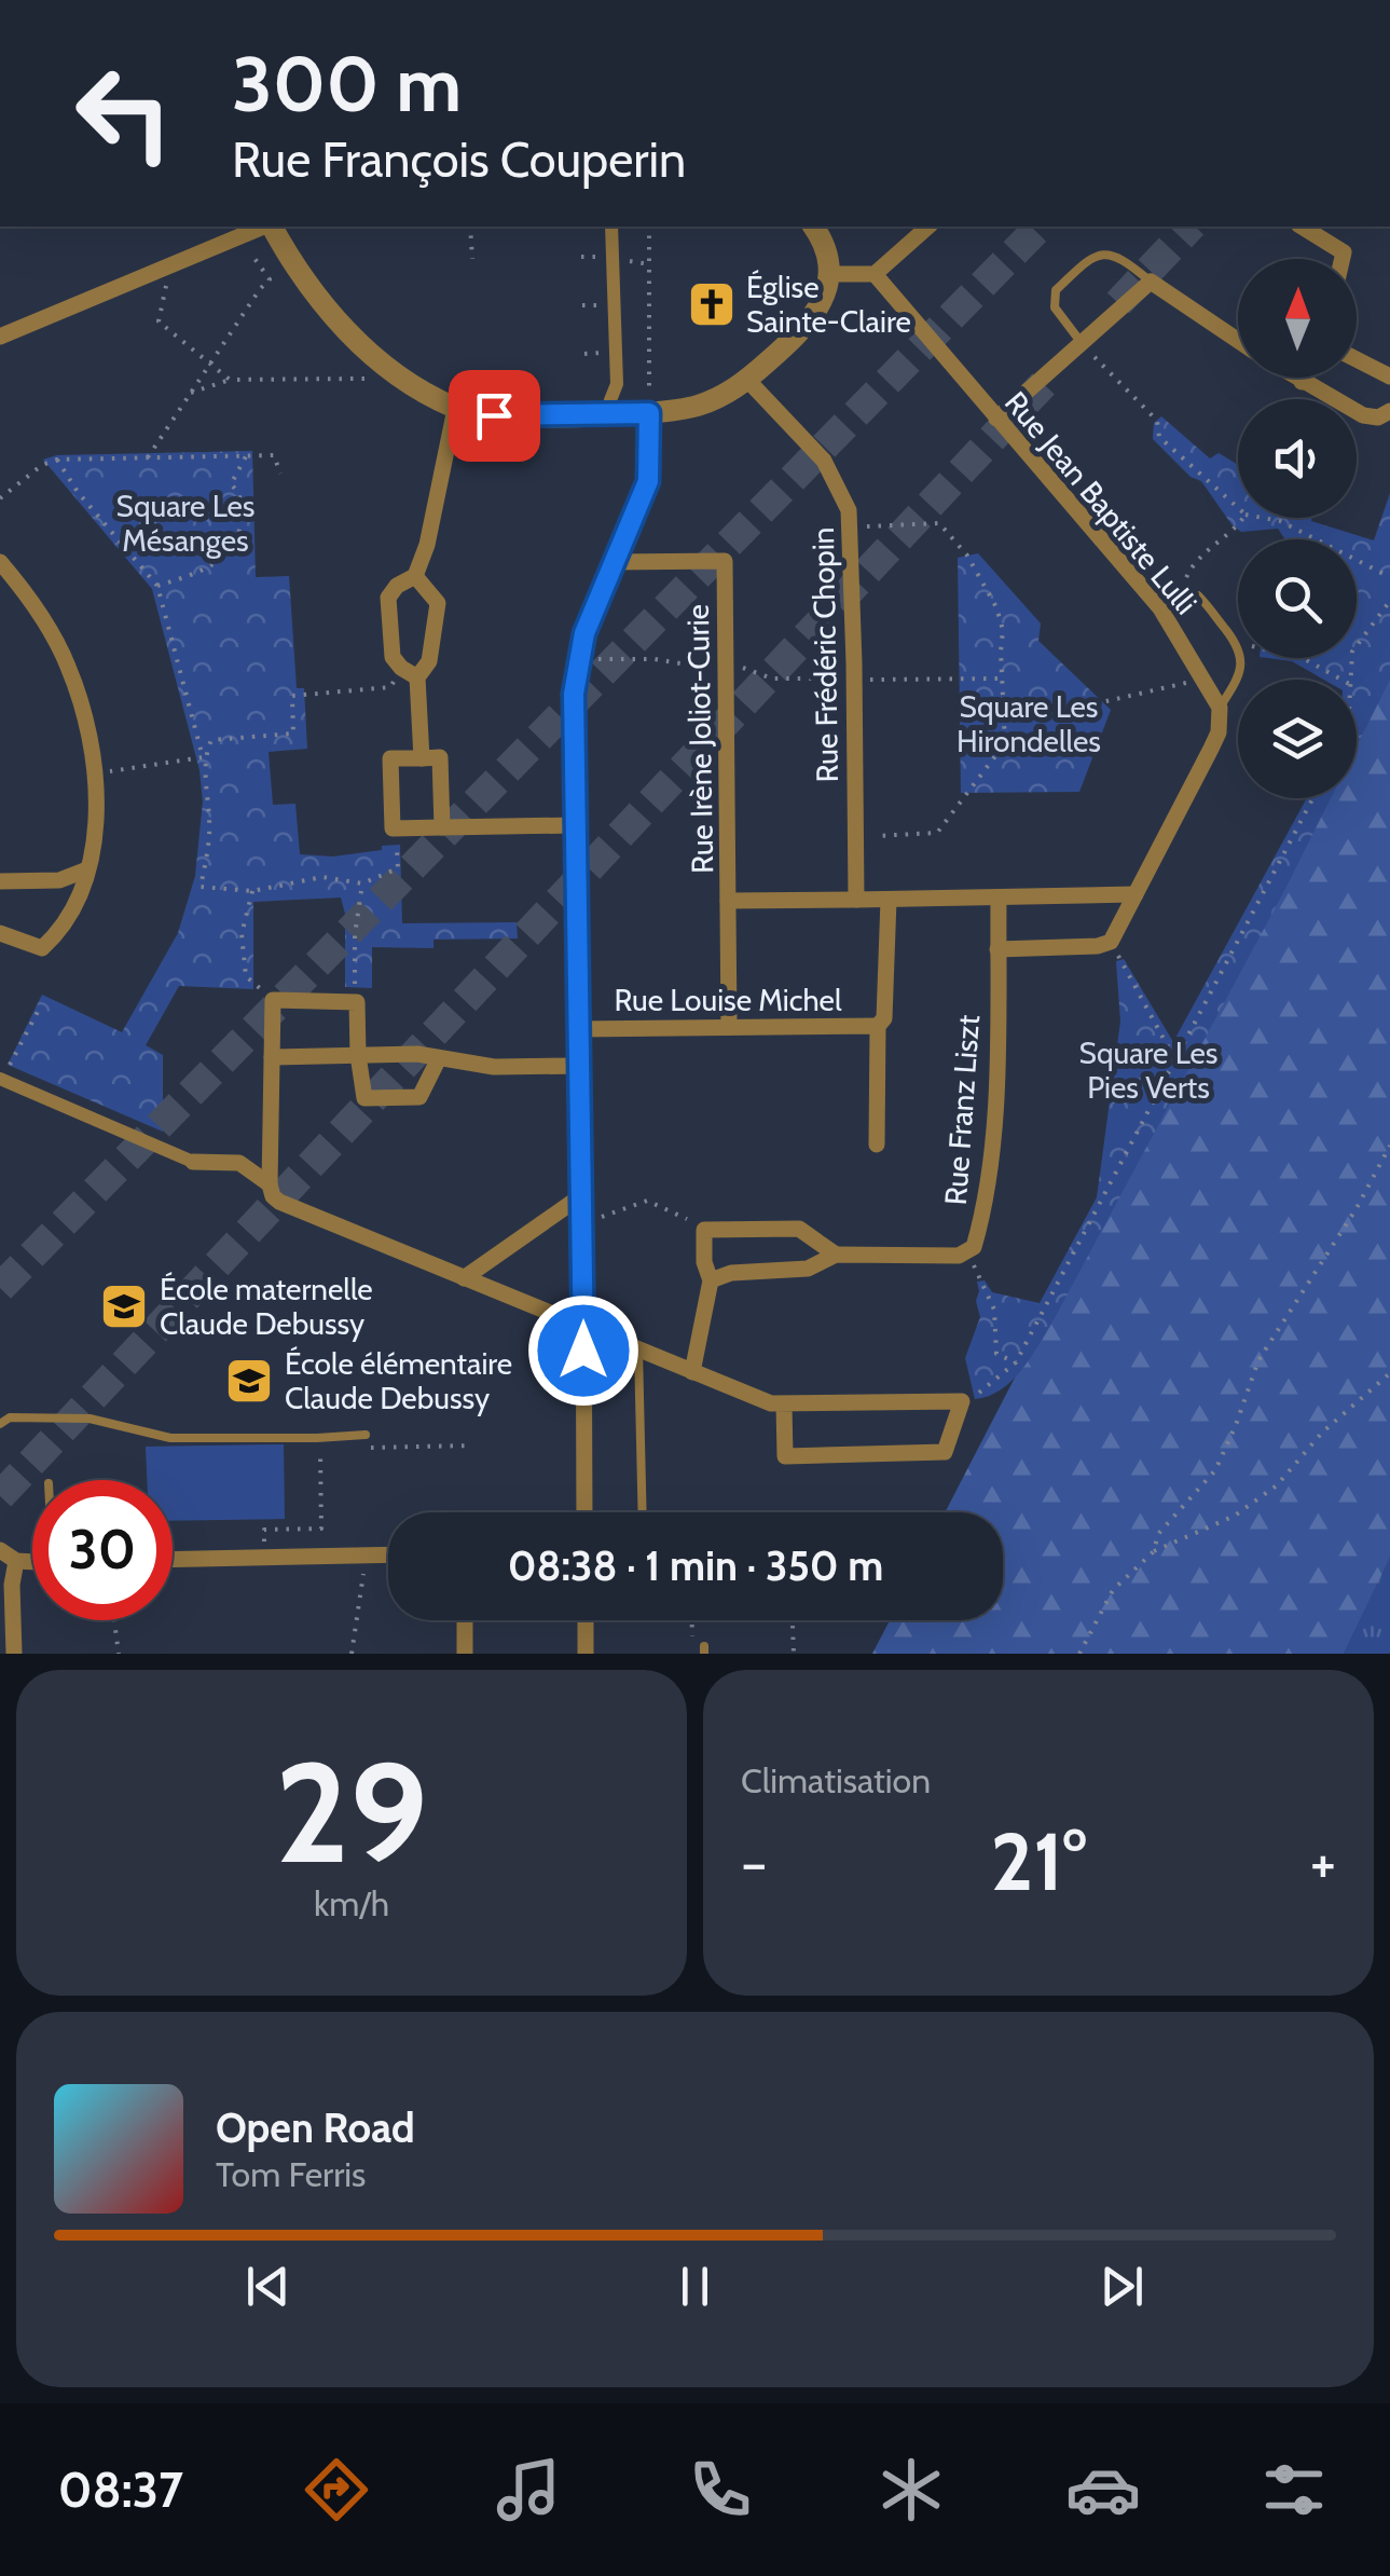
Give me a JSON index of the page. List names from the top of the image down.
{
  "streets": {
    "street": [
      "Rue Jean Baptiste Lulli",
      "Rue Frédéric Chopin",
      "Rue Irène Joliot-Curie",
      "Rue Louise Michel",
      "Rue Franz Liszt"
    ]
  },
  "crossings": [
    ["Rue Irène Joliot-Curie", "Rue Louise Michel"]
  ],
  "parks": ["Square Les Mésanges", "Square Les Hirondelles", "Square Les Pies Verts"],
  "places": {
    "church": ["Église Sainte-Claire"],
    "school or university": ["École maternelle Claude Debussy", "École élémentaire Claude Debussy"]
  },
  "north": "top",
  "page": {
    "turn": ["300 m", "Rue François Couperin"],
    "limit": "30",
    "trip": "08:38 · 1 min · 350 m",
    "tile": [
      ["29", "km/h"],
      "Climatisation"
    ],
    "heat": ["−", "21°", "+"],
    "song": ["Open Road", "Tom Ferris"],
    "tabs": "08:37"
  }
}
